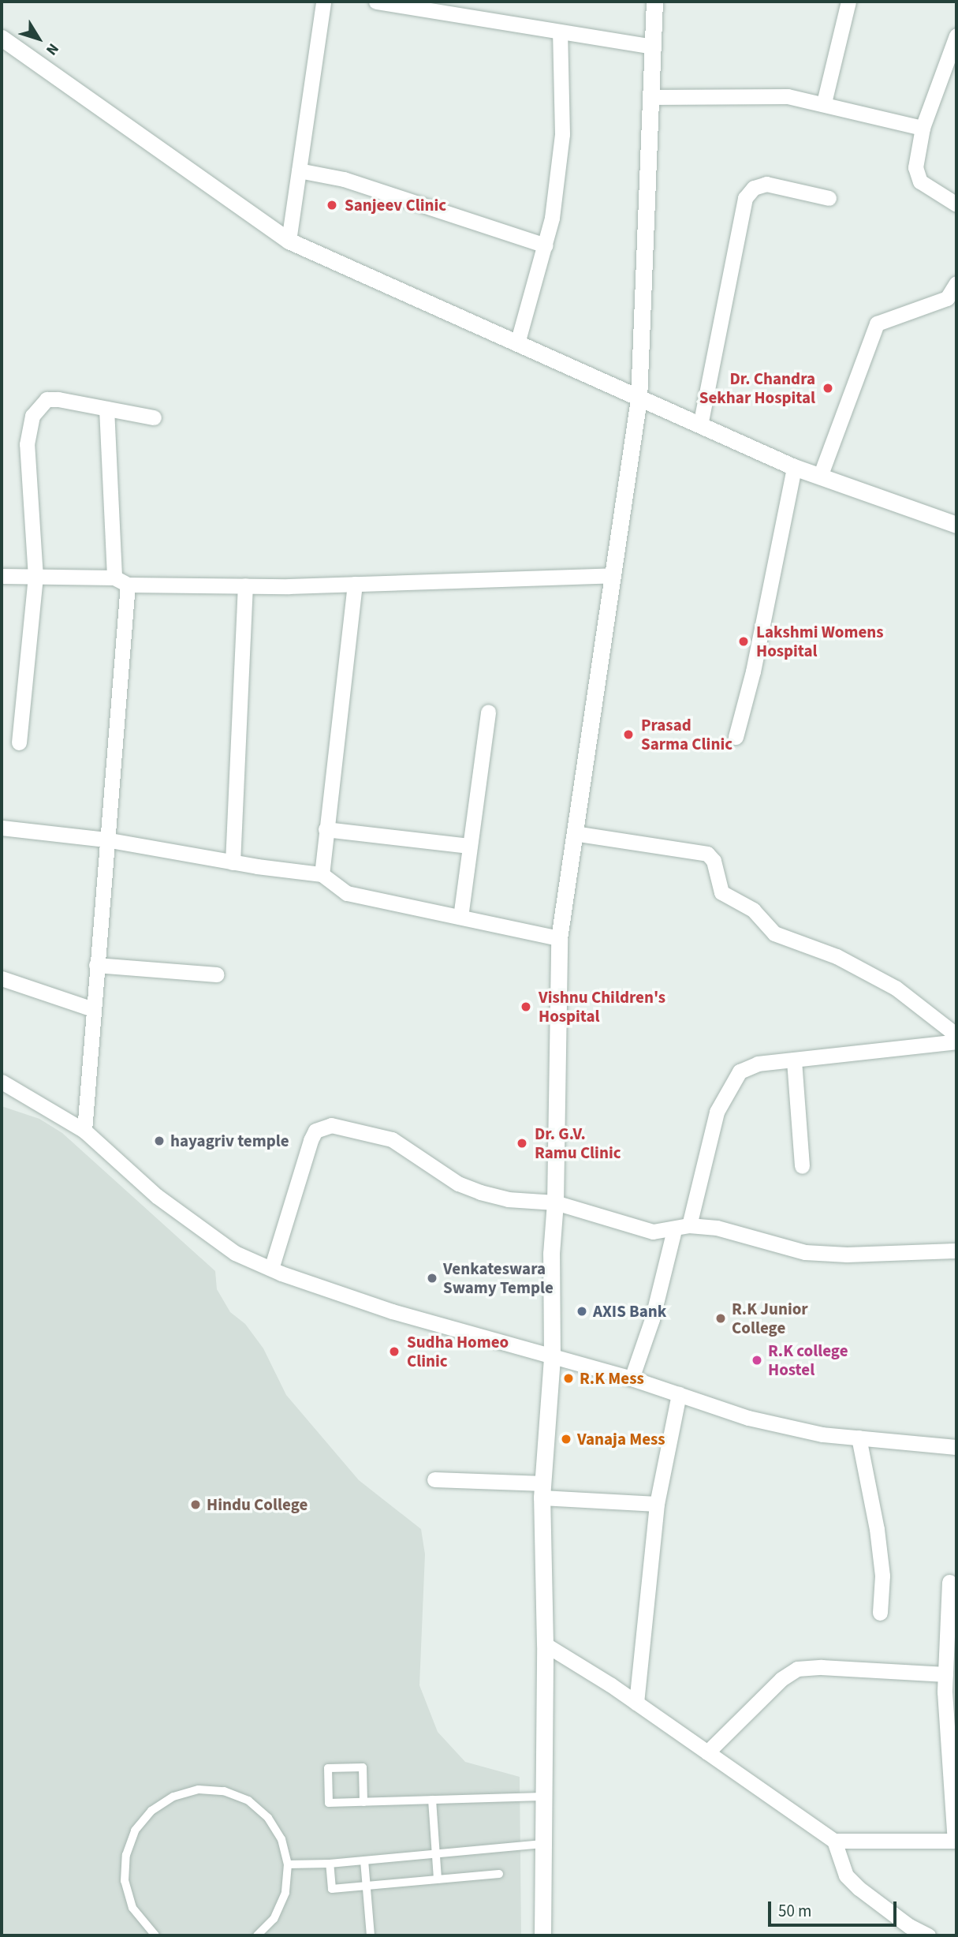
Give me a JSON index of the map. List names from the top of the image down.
{
  "places": [
    "Sanjeev Clinic",
    "Dr. Chandra Sekhar Hospital",
    "Lakshmi Womens Hospital",
    "Prasad Sarma Clinic",
    "Vishnu Children's Hospital",
    "hayagriv temple",
    "Dr. G.V. Ramu Clinic",
    "Venkateswara Swamy Temple",
    "AXIS Bank",
    "R.K Junior College",
    "Sudha Homeo Clinic",
    "R.K college Hostel",
    "R.K Mess",
    "Vanaja Mess",
    "Hindu College"
  ],
  "scale_bar": "50 m",
  "north": "bottom right"
}
